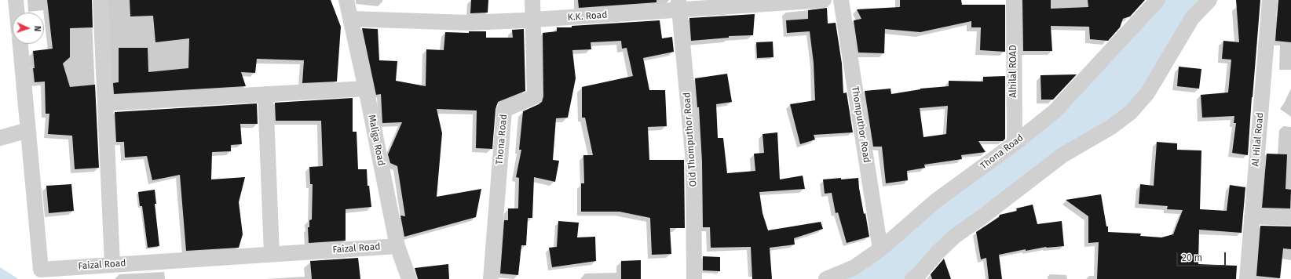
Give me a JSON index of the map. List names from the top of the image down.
{
  "streets": {
    "street": [
      "K.K. Road",
      "Alhilal ROAD",
      "Thomputhor Road",
      "Thona Road",
      "Old Thomputhor Road",
      "Al Hilal Road",
      "Maliga Road",
      "Faizal Road"
    ]
  },
  "crossings": [
    ["K.K. Road", "Thona Road"],
    ["K.K. Road", "Old Thomputhor Road"],
    ["K.K. Road", "Maliga Road"],
    ["Alhilal ROAD", "Thona Road"],
    ["Thomputhor Road", "Thona Road"],
    ["Maliga Road", "Faizal Road"]
  ],
  "scale_bar": "20 m",
  "north": "right"
}
